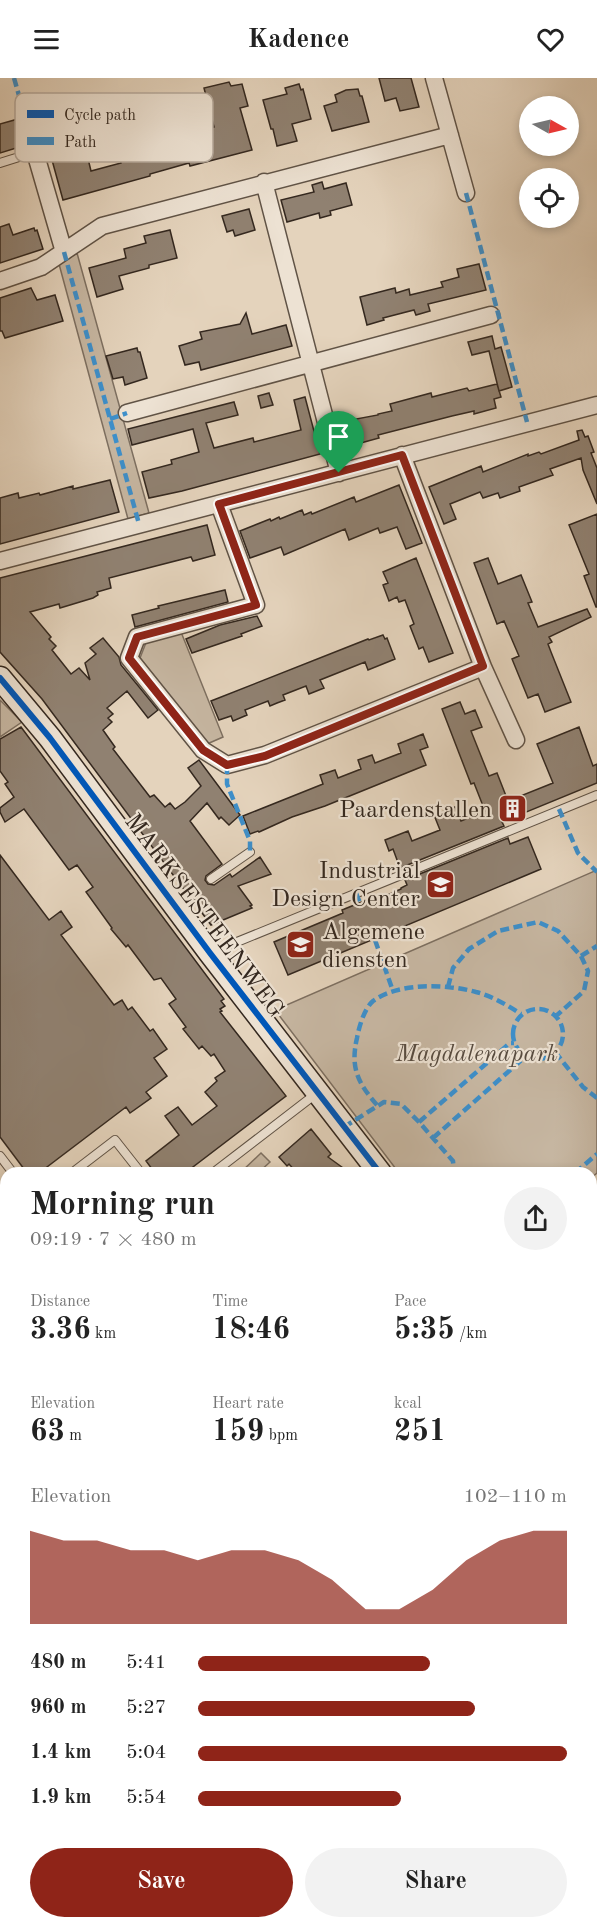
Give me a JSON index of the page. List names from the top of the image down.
{
  "streets": {
    "street": ["MARKSESTEENWEG"]
  },
  "parks": ["Magdalenapark"],
  "places": {
    "building": ["Paardenstallen"],
    "school or university": ["Industrial Design Center", "Algemene diensten"]
  },
  "legend": ["Cycle path", "Path"],
  "north": "right",
  "page": {
    "header": "Kadence",
    "heading": ["Morning run", "09:19 · 7 × 480 m"],
    "stats": [
      ["Distance", "3.36 km"],
      ["Time", "18:46"],
      ["Pace", "5:35 /km"],
      ["Elevation", "63 m"],
      ["Heart rate", "159 bpm"],
      ["kcal", "251"]
    ],
    "chart": ["Elevation", "102–110 m"],
    "list": [
      {
        "name": "480 m",
        "note": "5:41"
      },
      {
        "name": "960 m",
        "note": "5:27"
      },
      {
        "name": "1.4 km",
        "note": "5:04"
      },
      {
        "name": "1.9 km",
        "note": "5:54"
      }
    ],
    "buttons": ["Save", "Share"]
  }
}
